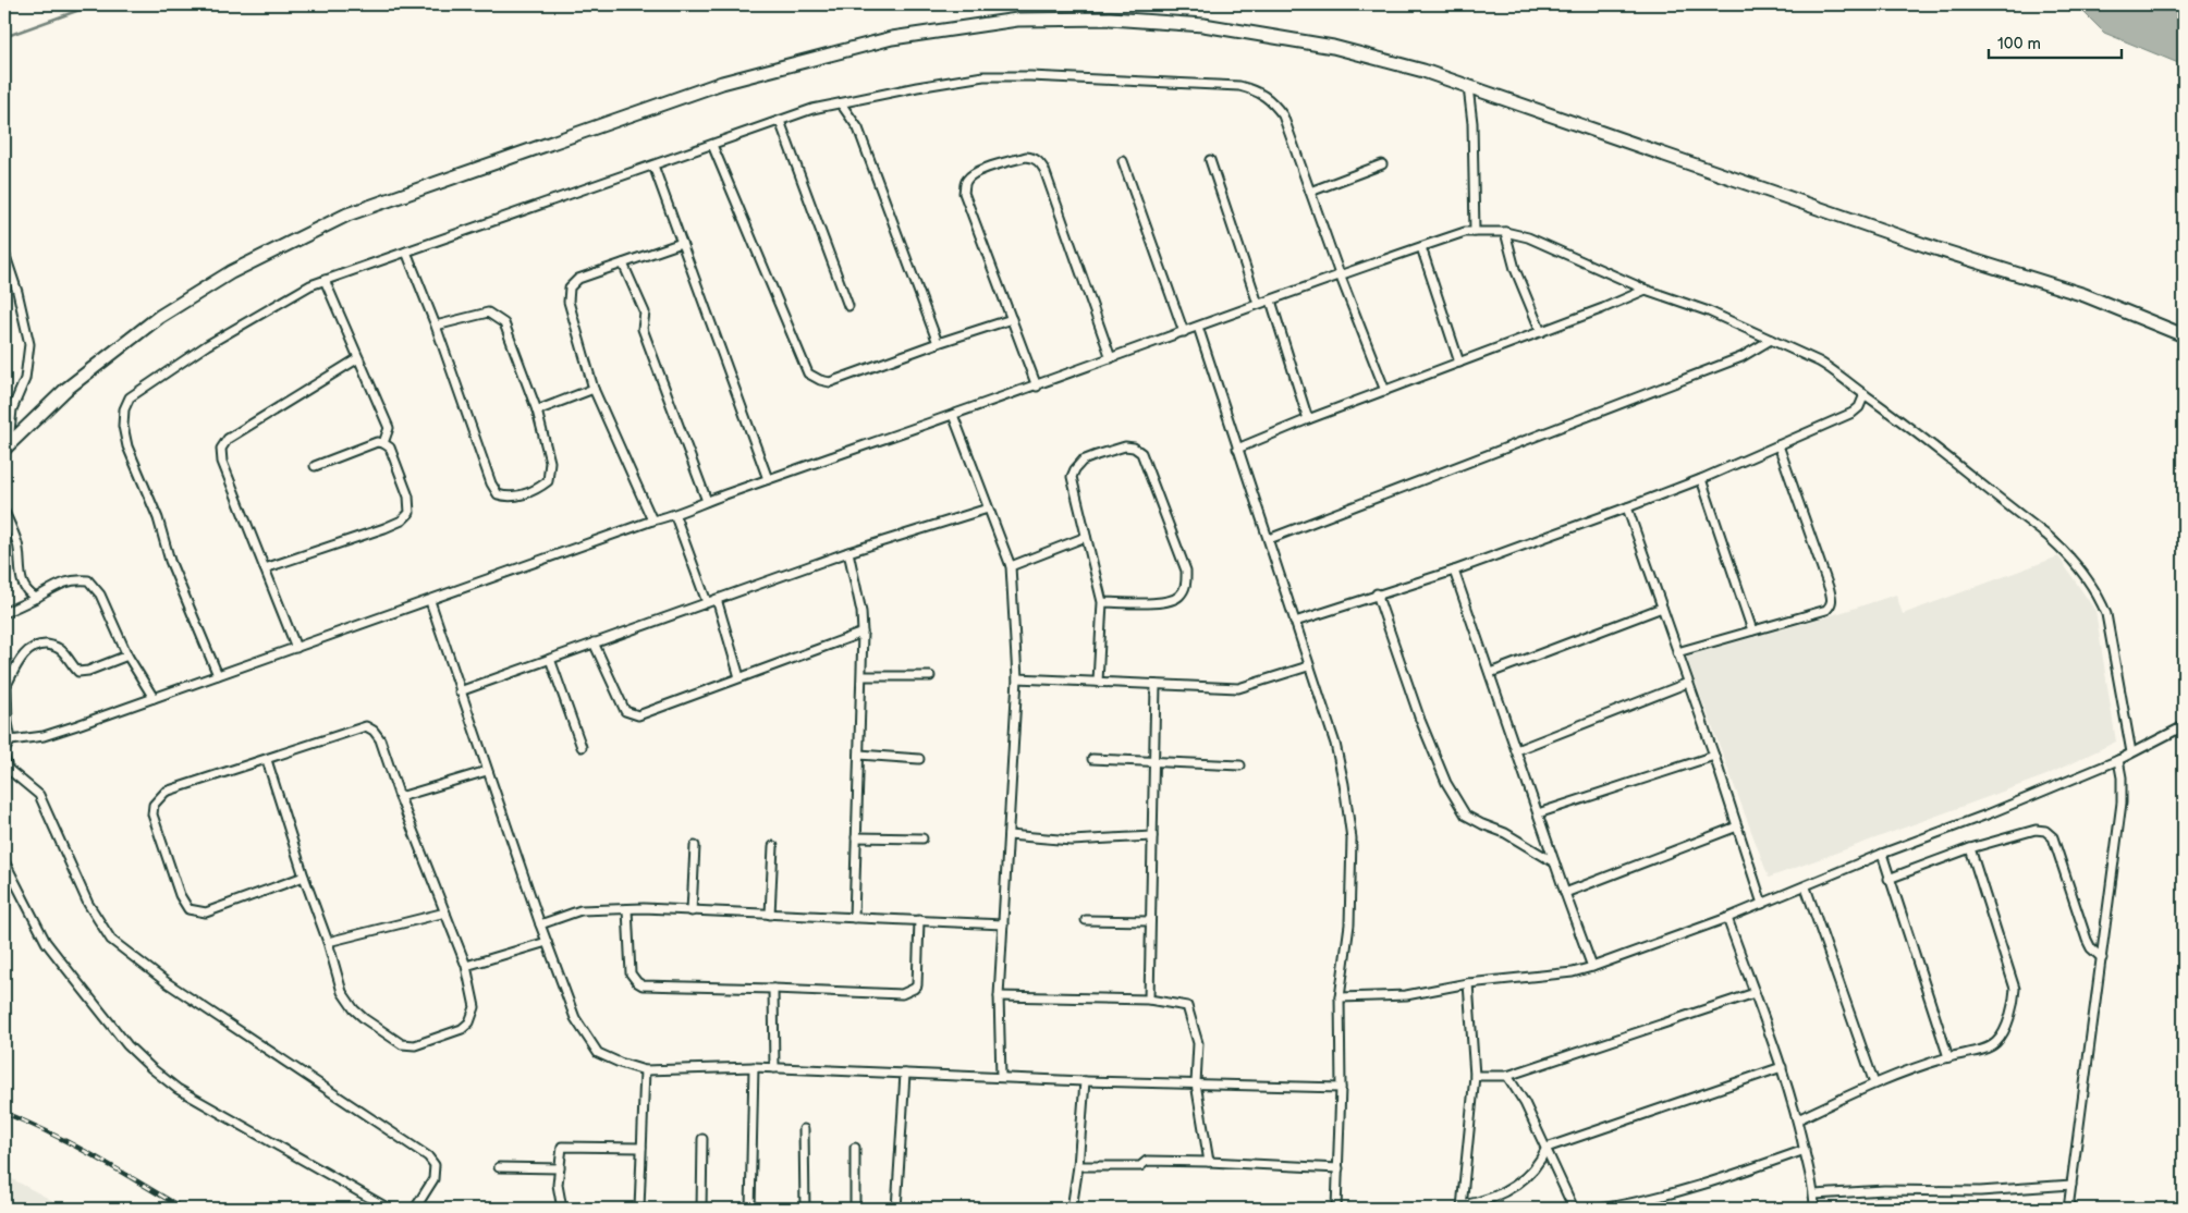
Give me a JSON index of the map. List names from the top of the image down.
{
  "scale_bar": "100 m"
}
